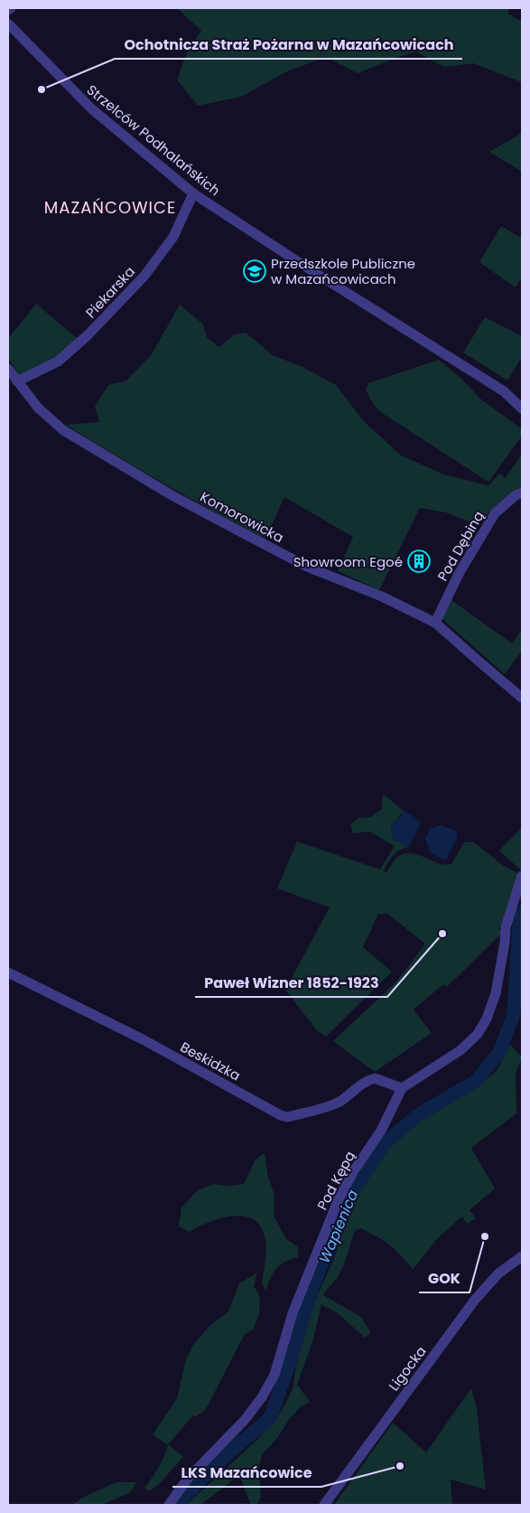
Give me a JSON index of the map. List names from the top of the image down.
{
  "streets": {
    "street": [
      "Strzelców Podhalańskich",
      "Piekarska",
      "Komorowicka",
      "Pod Dębiną",
      "Beskidzka",
      "Pod Kępą",
      "Ligocka"
    ]
  },
  "crossings": [
    ["Strzelców Podhalańskich", "Piekarska"],
    ["Piekarska", "Komorowicka"],
    ["Komorowicka", "Pod Dębiną"],
    ["Beskidzka", "Pod Kępą"]
  ],
  "districts": ["MAZAŃCOWICE"],
  "water": ["Wapienica"],
  "places": {
    "other": [
      "Ochotnicza Straż Pożarna w Mazańcowicach",
      "Paweł Wizner 1852-1923",
      "GOK",
      "LKS Mazańcowice"
    ],
    "school or university": ["Przedszkole Publiczne w Mazańcowicach"],
    "building": ["Showroom Egoé"]
  }
}
